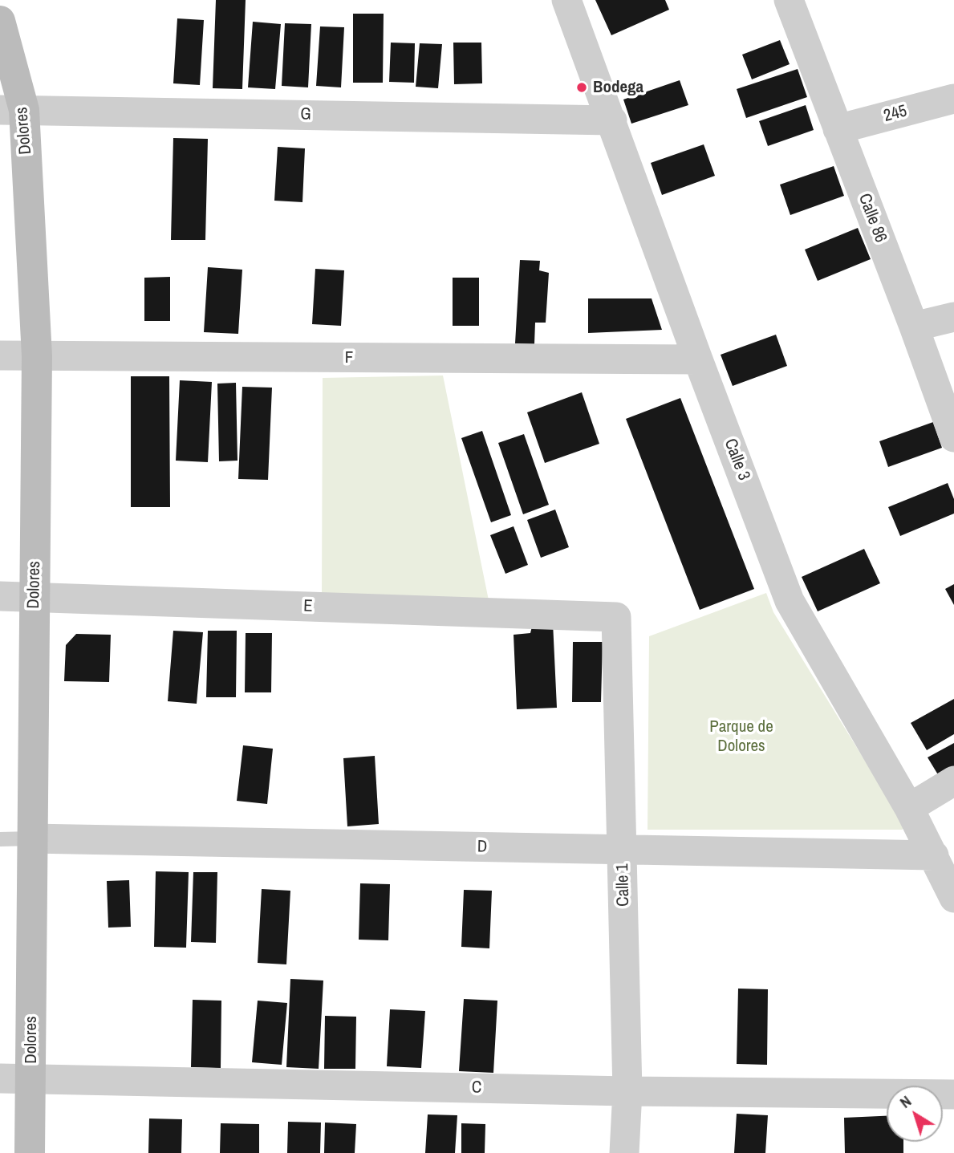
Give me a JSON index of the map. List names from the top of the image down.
{
  "streets": {
    "street": [
      "245",
      "G",
      "Dolores",
      "Calle 86",
      "F",
      "Calle 3",
      "E",
      "D",
      "Calle 1",
      "C"
    ]
  },
  "crossings": [
    ["245", "Calle 86"],
    ["G", "Dolores"],
    ["G", "Calle 3"],
    ["Dolores", "F"],
    ["Dolores", "E"],
    ["Dolores", "D"],
    ["Dolores", "C"],
    ["F", "Calle 3"],
    ["Calle 3", "D"],
    ["E", "Calle 1"],
    ["D", "Calle 1"],
    ["Calle 1", "C"]
  ],
  "parks": ["Parque de Dolores"],
  "places": ["Bodega"],
  "north": "top left"
}
